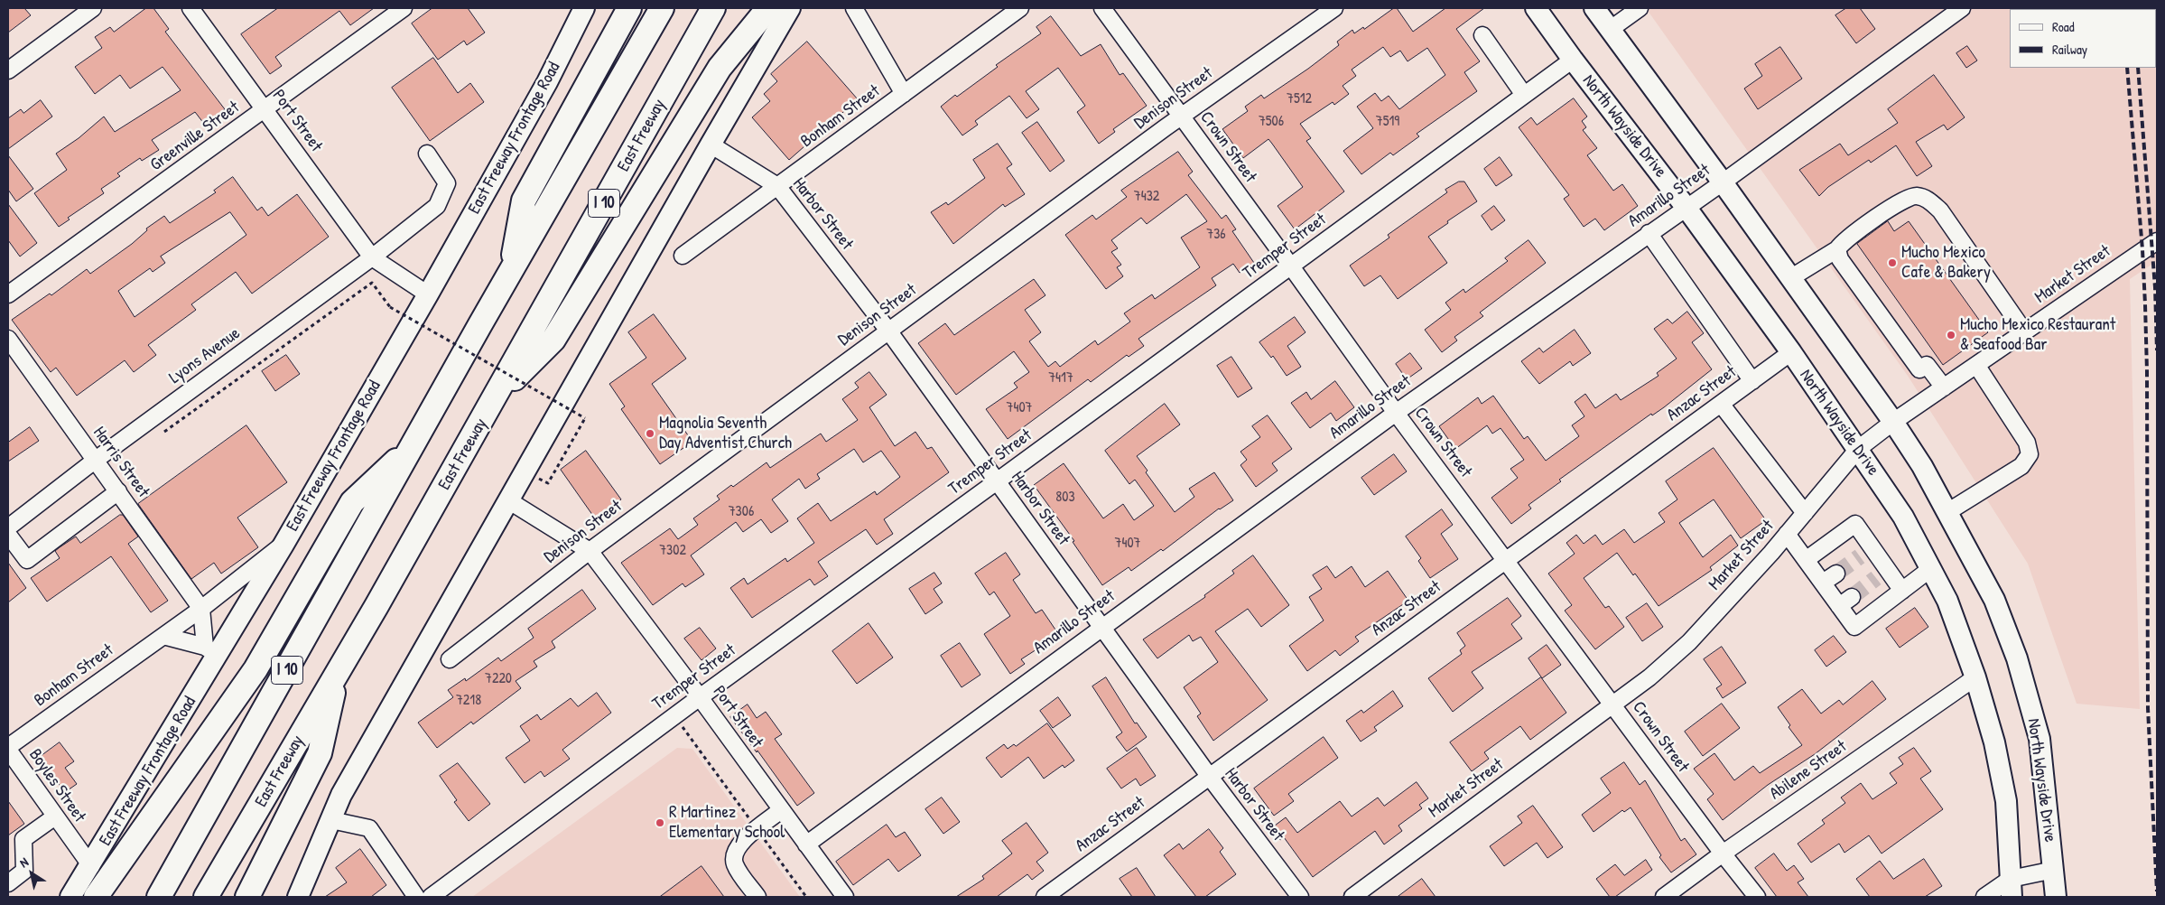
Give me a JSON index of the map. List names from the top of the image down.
{
  "streets": {
    "highway": ["East Freeway", "I 10"],
    "main road": ["North Wayside Drive", "East Freeway Frontage Road"],
    "street": [
      "Denison Street",
      "Bonham Street",
      "Port Street",
      "Greenville Street",
      "Crown Street",
      "Amarillo Street",
      "Harbor Street",
      "Tremper Street",
      "Market Street",
      "Lyons Avenue",
      "Anzac Street",
      "Harris Street",
      "Abilene Street",
      "Boyles Street"
    ]
  },
  "crossings": [
    ["Denison Street", "Port Street"],
    ["Denison Street", "Crown Street"],
    ["Denison Street", "Harbor Street"],
    ["Bonham Street", "East Freeway Frontage Road"],
    ["Bonham Street", "Harbor Street"],
    ["Bonham Street", "Harris Street"],
    ["Bonham Street", "Boyles Street"],
    ["Port Street", "Greenville Street"],
    ["Port Street", "Amarillo Street"],
    ["Port Street", "Tremper Street"],
    ["Port Street", "Lyons Avenue"],
    ["North Wayside Drive", "Amarillo Street"],
    ["North Wayside Drive", "Tremper Street"],
    ["North Wayside Drive", "Market Street"],
    ["North Wayside Drive", "Anzac Street"],
    ["North Wayside Drive", "Abilene Street"],
    ["East Freeway Frontage Road", "Boyles Street"],
    ["Crown Street", "Amarillo Street"],
    ["Crown Street", "Tremper Street"],
    ["Crown Street", "Market Street"],
    ["Crown Street", "Anzac Street"],
    ["Crown Street", "Abilene Street"],
    ["Amarillo Street", "Harbor Street"],
    ["Harbor Street", "Tremper Street"],
    ["Harbor Street", "Anzac Street"],
    ["Lyons Avenue", "Harris Street"]
  ],
  "places": [
    "Mucho Mexico Cafe & Bakery",
    "Mucho Mexico Restaurant & Seafood Bar",
    "Magnolia Seventh Day Adventist Church",
    "R Martinez Elementary School"
  ],
  "house_numbers": [
    "7512",
    "7506",
    "7519",
    "7432",
    "736",
    "7417",
    "7407",
    "803",
    "7306",
    "7407",
    "7302",
    "7220",
    "7218"
  ],
  "legend": ["Road", "Railway"],
  "north": "top left"
}
